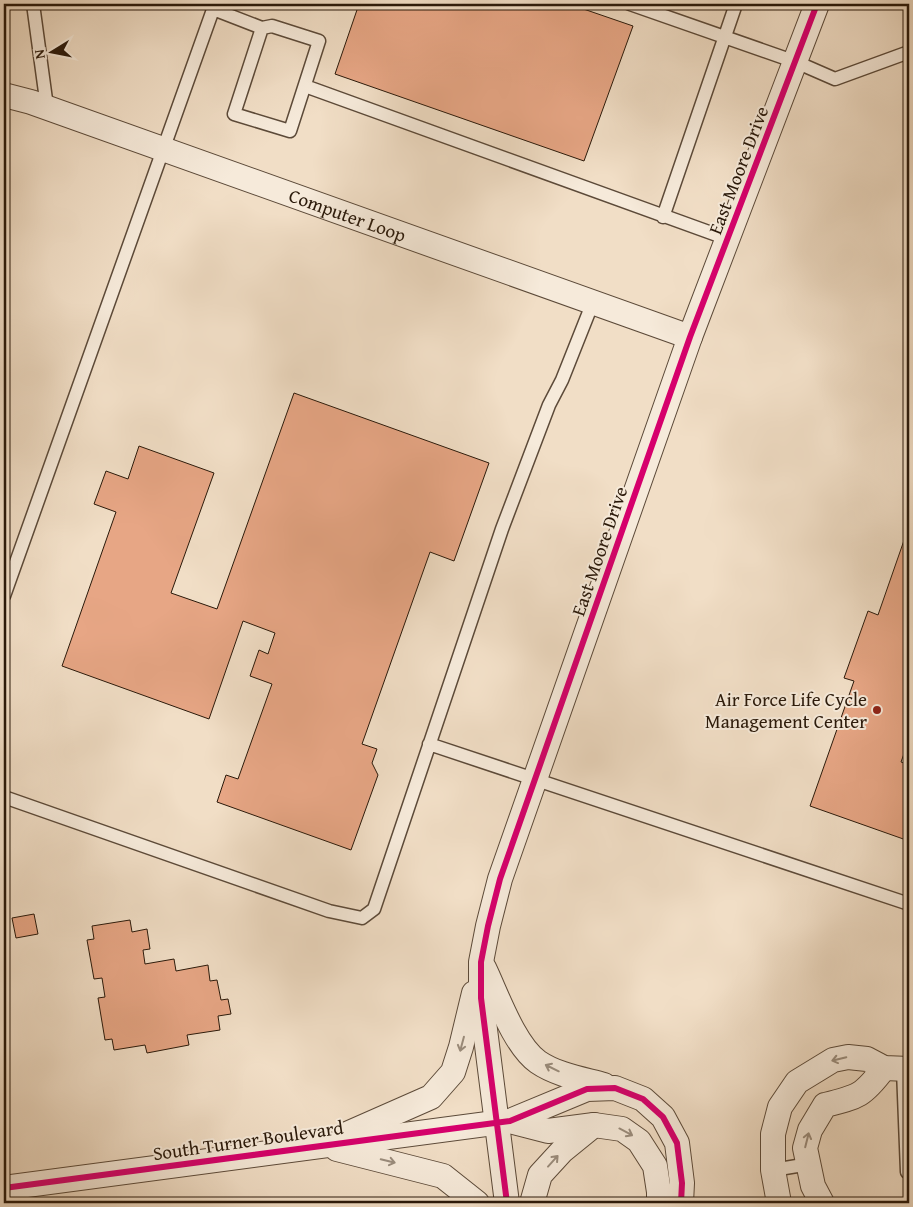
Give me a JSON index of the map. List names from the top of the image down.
{
  "streets": {
    "street": ["East Moore Drive", "Computer Loop", "South Turner Boulevard"]
  },
  "crossings": [
    ["East Moore Drive", "Computer Loop"],
    ["East Moore Drive", "South Turner Boulevard"]
  ],
  "places": ["Air Force Life Cycle Management Center"],
  "north": "left"
}
